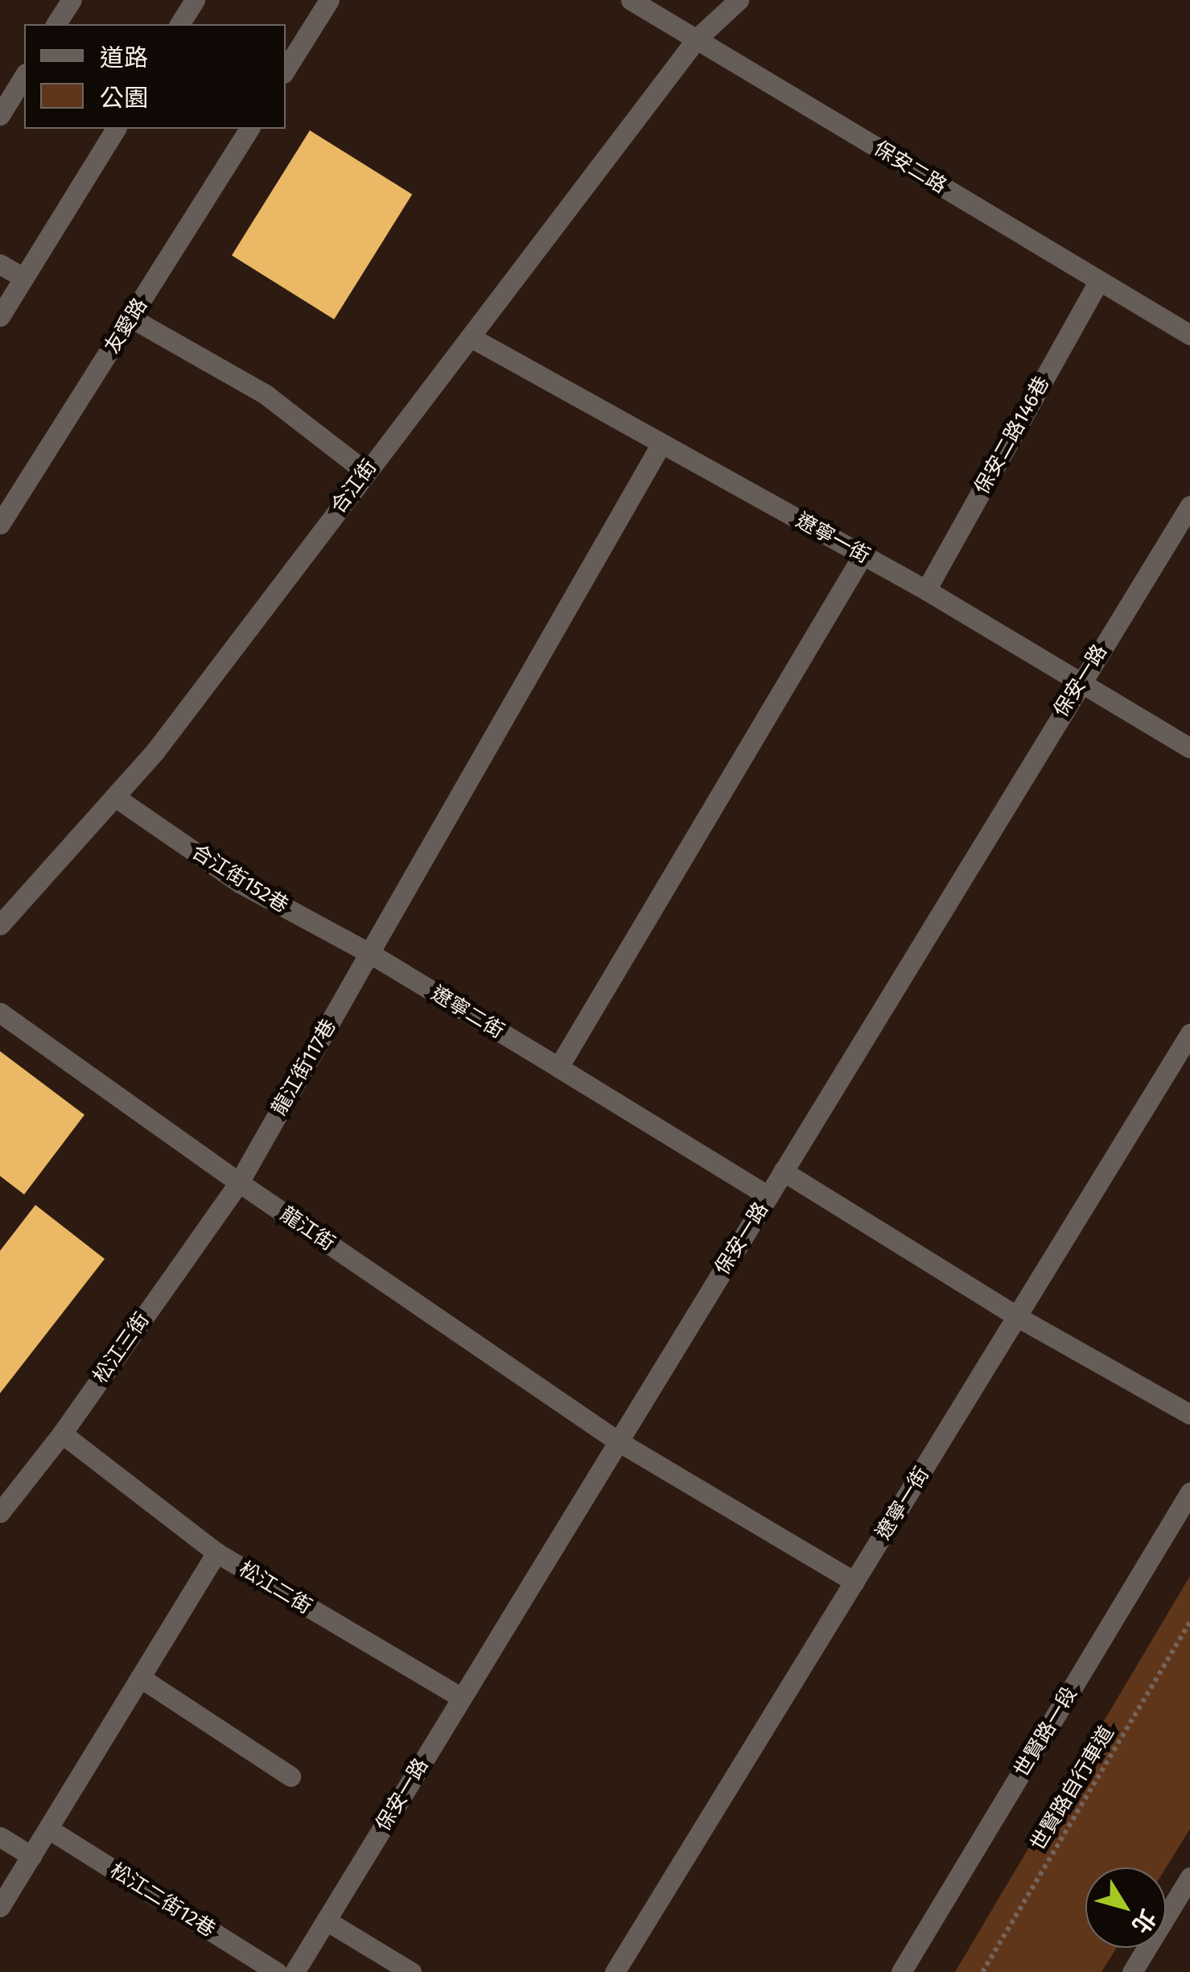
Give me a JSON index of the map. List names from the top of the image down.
{
  "streets": {
    "street": [
      "保安二路",
      "友愛路",
      "保安二路146巷",
      "合江街",
      "遼寧一街",
      "保安一路",
      "合江街152巷",
      "遼寧二街",
      "龍江街117巷",
      "龍江街",
      "松江三街",
      "松江二街",
      "世賢路一段",
      "松江二街12巷"
    ],
    "path": ["世賢路自行車道"]
  },
  "crossings": [
    ["保安二路", "保安二路146巷"],
    ["保安二路", "合江街"],
    ["保安二路146巷", "遼寧一街"],
    ["合江街", "遼寧一街"],
    ["合江街", "合江街152巷"],
    ["遼寧一街", "保安一路"],
    ["遼寧一街", "龍江街"],
    ["保安一路", "遼寧二街"],
    ["保安一路", "龍江街"],
    ["保安一路", "松江二街"],
    ["合江街152巷", "遼寧二街"],
    ["合江街152巷", "龍江街117巷"],
    ["遼寧二街", "龍江街117巷"],
    ["龍江街117巷", "龍江街"],
    ["龍江街117巷", "松江三街"],
    ["龍江街", "松江三街"],
    ["松江二街", "松江二街12巷"]
  ],
  "legend": ["道路", "公園"],
  "north": "bottom right"
}
